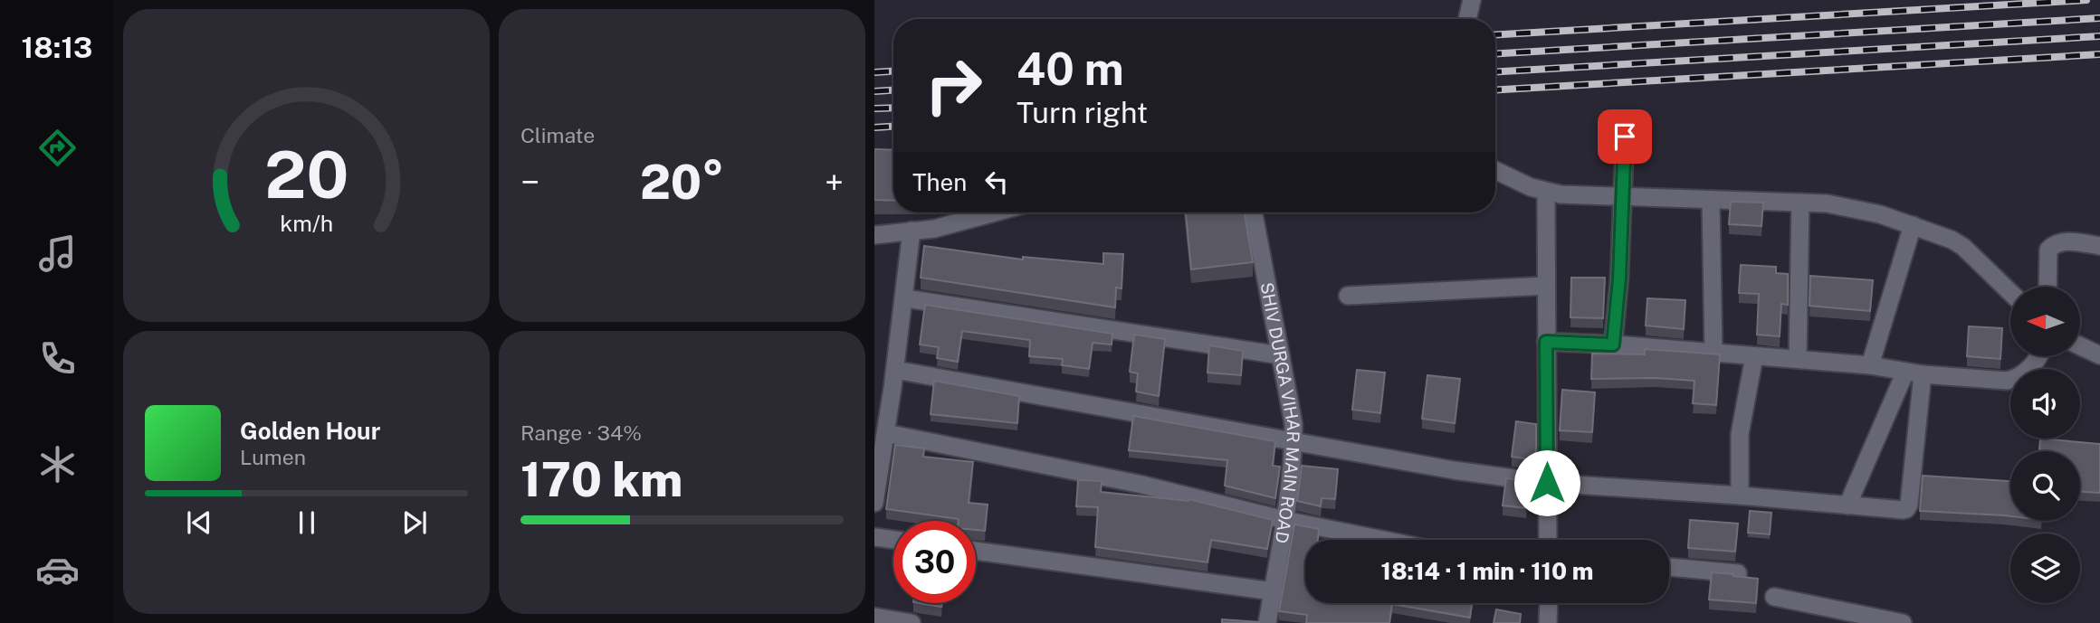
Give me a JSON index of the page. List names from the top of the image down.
{
  "streets": {
    "street": ["SHIV DURGA VIHAR MAIN ROAD"]
  },
  "north": "left",
  "page": {
    "tabs": "18:13",
    "tile": [
      "Climate",
      ["Range · 34%", "170 km"]
    ],
    "turn": ["40 m", "Turn right"],
    "then": "Then",
    "heat": ["−", "20°", "+"],
    "song": ["Golden Hour", "Lumen"],
    "limit": "30",
    "trip": "18:14 · 1 min · 110 m",
    "gauge": ["20", "km/h"]
  }
}
